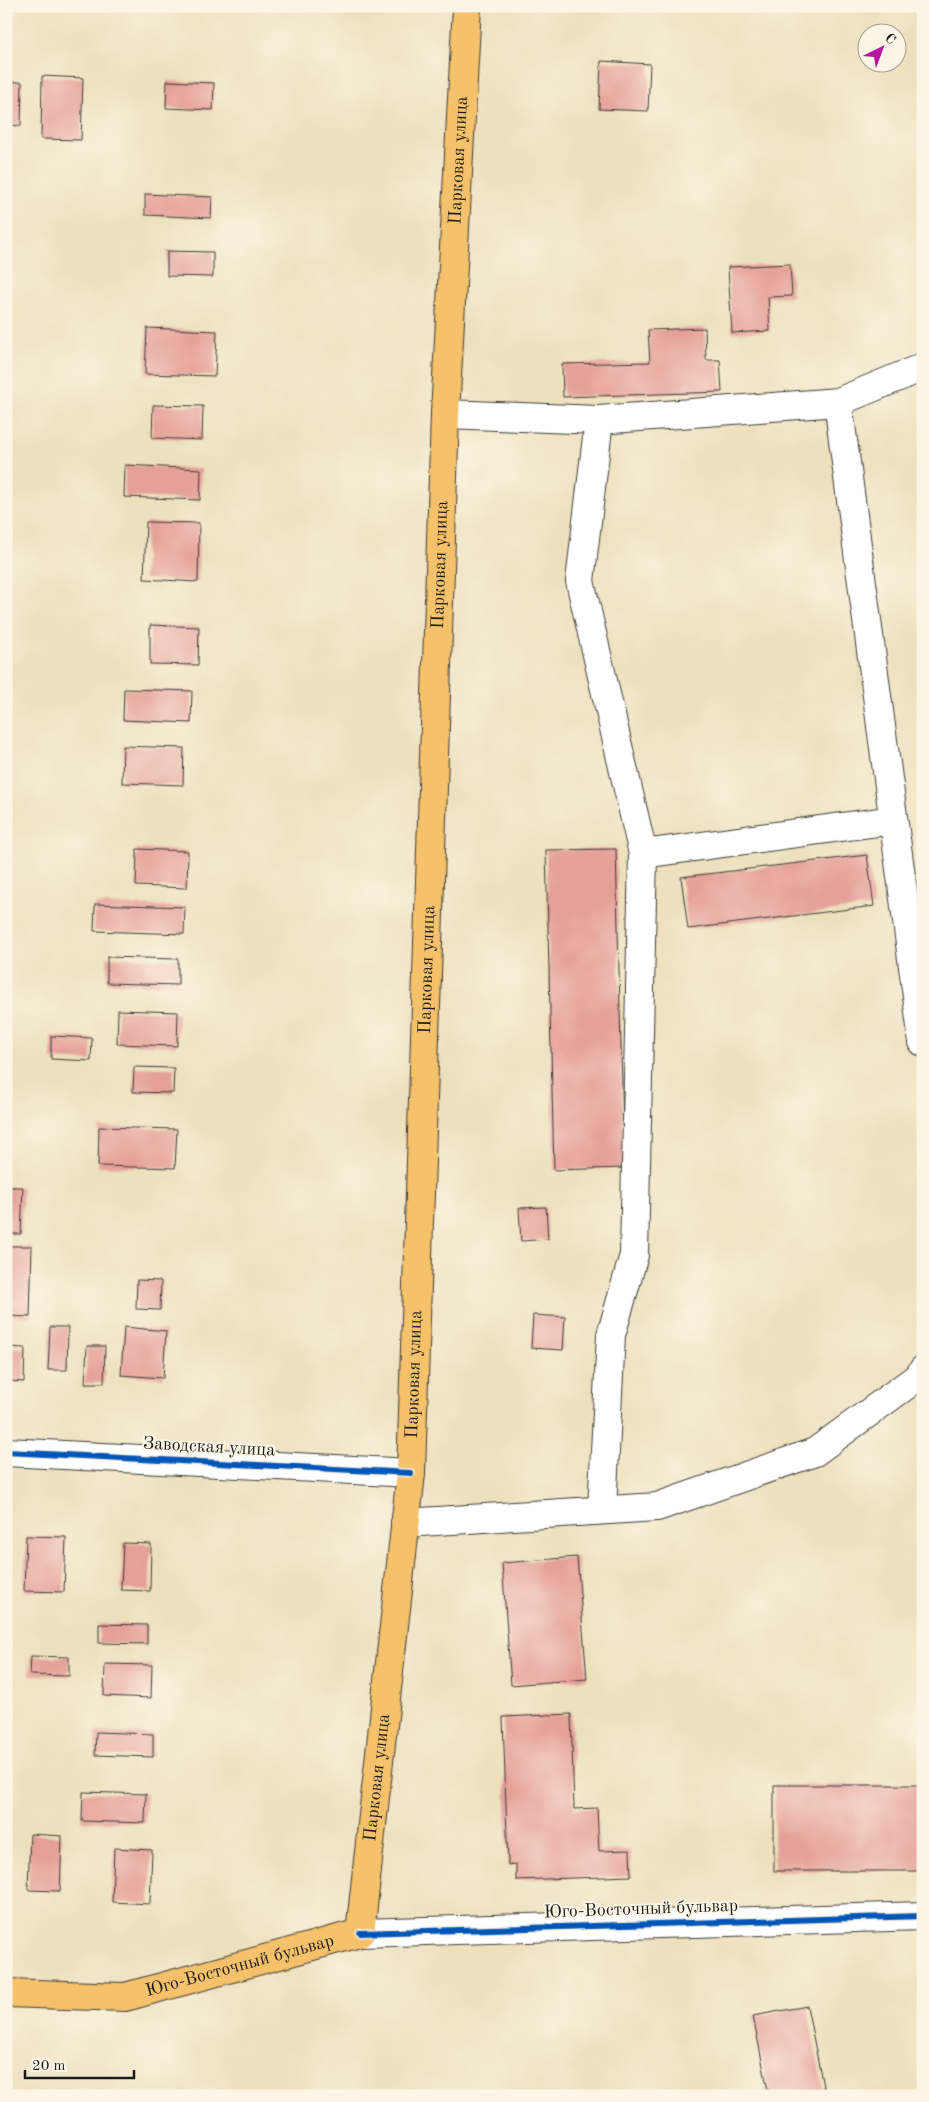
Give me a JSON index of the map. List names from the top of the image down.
{
  "streets": {
    "main road": ["Парковая улица", "Юго-Восточный бульвар"],
    "street": ["Заводская улица"]
  },
  "crossings": [
    ["Парковая улица", "Заводская улица"],
    ["Парковая улица", "Юго-Восточный бульвар"]
  ],
  "scale_bar": "20 m",
  "north": "top right"
}
